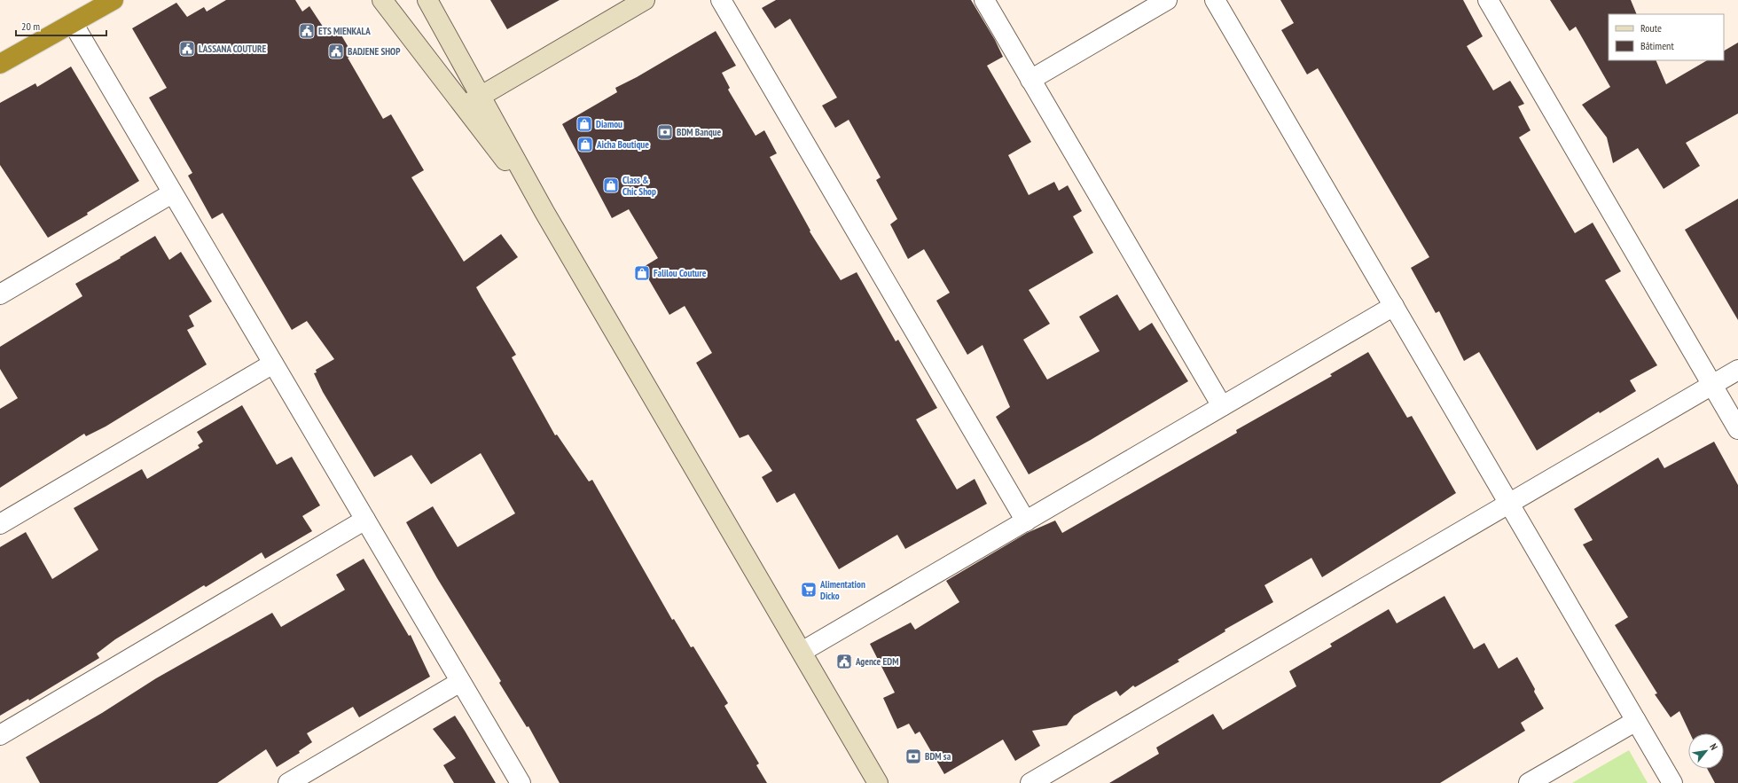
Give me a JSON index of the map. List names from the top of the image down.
{
  "places": {
    "public building": [
      "ETS MIENKALA",
      "LASSANA COUTURE",
      "BADJENE SHOP",
      "Agence EDM"
    ],
    "shop": [
      "Diamou",
      "Aicha Boutique",
      "Class & Chic Shop",
      "Falilou Couture"
    ],
    "bank": ["BDM Banque", "BDM sa"],
    "supermarket": ["Alimentation Dicko"]
  },
  "legend": ["Route", "Bâtiment"],
  "scale_bar": "20 m",
  "north": "top right"
}
